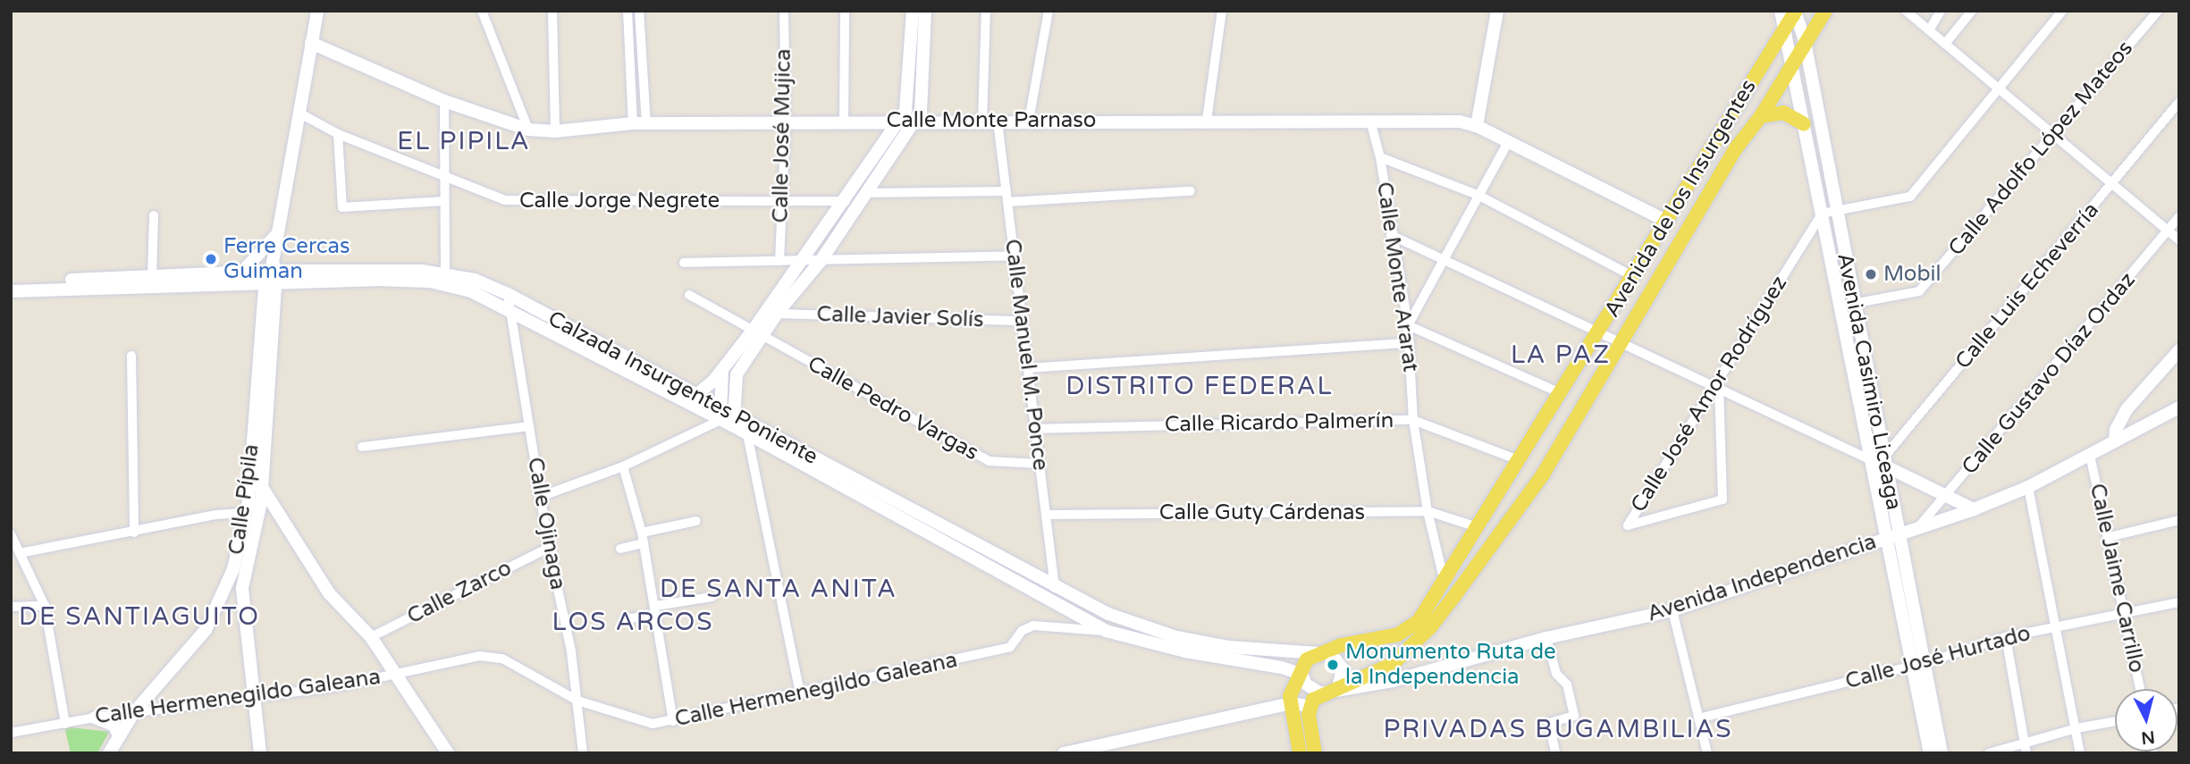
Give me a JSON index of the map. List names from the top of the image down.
{
  "streets": {
    "main road": [
      "Calle Monte Parnaso",
      "Avenida de los Insurgentes",
      "Avenida Casimiro Liceaga",
      "Calzada Insurgentes Poniente",
      "Calle Pípila",
      "Avenida Independencia"
    ],
    "street": [
      "Calle José Mujica",
      "Calle Adolfo López Mateos",
      "Calle Jorge Negrete",
      "Calle Monte Ararat",
      "Calle Luis Echeverría",
      "Calle Javier Solís",
      "Calle Manuel M. Ponce",
      "Calle Gustavo Díaz Ordaz",
      "Calle José Amor Rodríguez",
      "Calle Pedro Vargas",
      "Calle Ricardo Palmerín",
      "Calle Guty Cárdenas",
      "Calle Ojinaga",
      "Calle Jaime Carrillo",
      "Calle Zarco",
      "Calle José Hurtado",
      "Calle Hermenegildo Galeana"
    ]
  },
  "crossings": [
    ["Calle Monte Parnaso", "Calle José Mujica"],
    ["Calle Monte Parnaso", "Avenida de los Insurgentes"],
    ["Calle Monte Parnaso", "Calle Monte Ararat"],
    ["Calle Monte Parnaso", "Calle Manuel M. Ponce"],
    ["Calle Monte Parnaso", "Calle Pípila"],
    ["Calle José Mujica", "Calle Jorge Negrete"],
    ["Calle Adolfo López Mateos", "Avenida Casimiro Liceaga"],
    ["Avenida de los Insurgentes", "Calle Monte Ararat"],
    ["Avenida de los Insurgentes", "Avenida Casimiro Liceaga"],
    ["Avenida de los Insurgentes", "Calzada Insurgentes Poniente"],
    ["Avenida de los Insurgentes", "Calle Ricardo Palmerín"],
    ["Avenida de los Insurgentes", "Calle Guty Cárdenas"],
    ["Avenida de los Insurgentes", "Avenida Independencia"],
    ["Calle Jorge Negrete", "Calle Pípila"],
    ["Calle Monte Ararat", "Calle Ricardo Palmerín"],
    ["Calle Monte Ararat", "Calle Guty Cárdenas"],
    ["Calle Luis Echeverría", "Avenida Casimiro Liceaga"],
    ["Calle Javier Solís", "Calle Manuel M. Ponce"],
    ["Calle Manuel M. Ponce", "Calzada Insurgentes Poniente"],
    ["Calle Manuel M. Ponce", "Calle Pedro Vargas"],
    ["Calle Manuel M. Ponce", "Calle Ricardo Palmerín"],
    ["Calle Manuel M. Ponce", "Calle Guty Cárdenas"],
    ["Calle Gustavo Díaz Ordaz", "Avenida Independencia"],
    ["Avenida Casimiro Liceaga", "Calle José Amor Rodríguez"],
    ["Avenida Casimiro Liceaga", "Avenida Independencia"],
    ["Avenida Casimiro Liceaga", "Calle José Hurtado"],
    ["Calzada Insurgentes Poniente", "Calle Pípila"],
    ["Calzada Insurgentes Poniente", "Calle Ojinaga"],
    ["Calzada Insurgentes Poniente", "Avenida Independencia"],
    ["Calzada Insurgentes Poniente", "Calle Hermenegildo Galeana"],
    ["Calle Pípila", "Calle Hermenegildo Galeana"],
    ["Calle Ojinaga", "Calle Zarco"],
    ["Calle Ojinaga", "Calle Hermenegildo Galeana"],
    ["Avenida Independencia", "Calle Jaime Carrillo"],
    ["Calle Jaime Carrillo", "Calle José Hurtado"]
  ],
  "districts": [
    "EL PIPILA",
    "LA PAZ",
    "DISTRITO FEDERAL",
    "DE SANTA ANITA",
    "DE SANTIAGUITO",
    "LOS ARCOS",
    "PRIVADAS BUGAMBILIAS"
  ],
  "places": ["Ferre Cercas Guiman", "Mobil", "Monumento Ruta de la Independencia"],
  "north": "bottom"
}
